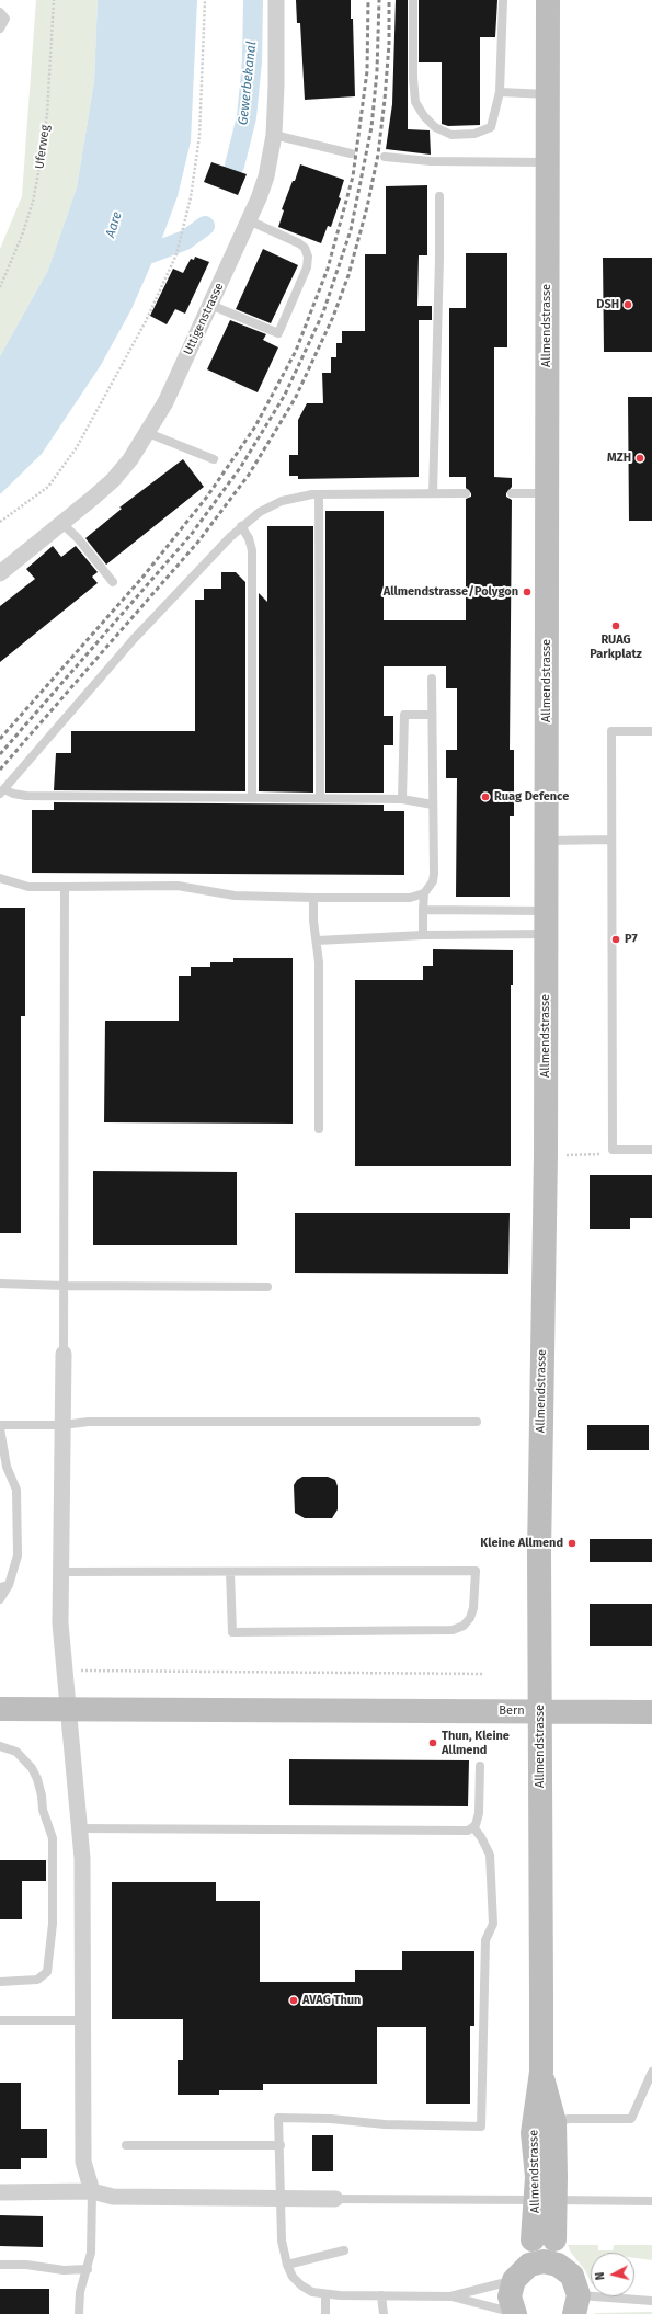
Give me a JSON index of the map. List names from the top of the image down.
{
  "streets": {
    "main road": ["Allmendstrasse", "Bern"],
    "street": ["Uttigenstrasse"],
    "path": ["Uferweg"]
  },
  "crossings": [
    ["Allmendstrasse", "Bern"]
  ],
  "water": ["Gewerbekanal", "Aare"],
  "places": [
    "DSH",
    "MZH",
    "Allmendstrasse/Polygon",
    "RUAG Parkplatz",
    "Ruag Defence",
    "P7",
    "Kleine Allmend",
    "Thun, Kleine Allmend",
    "AVAG Thun"
  ],
  "north": "left"
}
